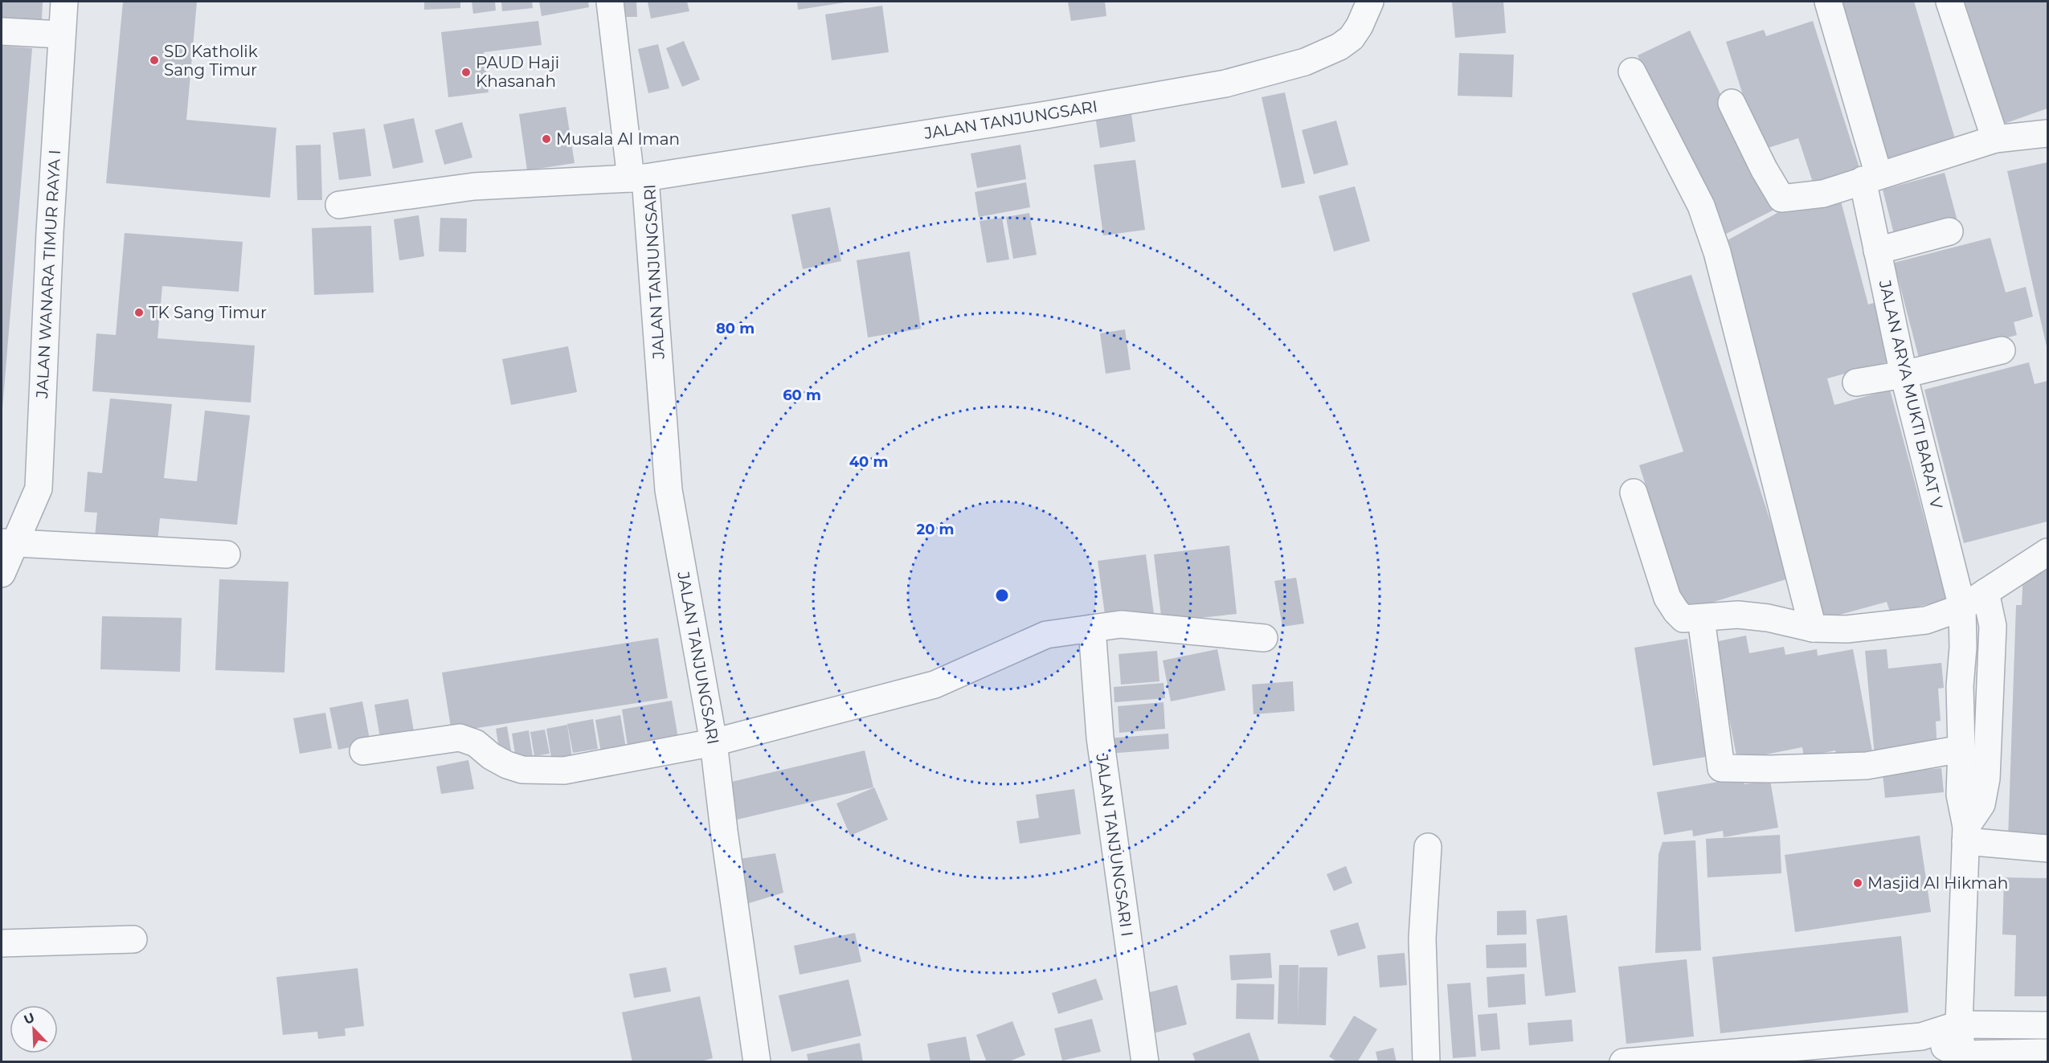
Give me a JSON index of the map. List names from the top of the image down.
{
  "streets": {
    "street": [
      "JALAN TANJUNGSARI",
      "JALAN WANARA TIMUR RAYA I",
      "JALAN ARYA MUKTI BARAT V",
      "JALAN TANJUNGSARI I"
    ]
  },
  "places": [
    "SD Katholik Sang Timur",
    "PAUD Haji Khasanah",
    "Musala Al Iman",
    "TK Sang Timur",
    "Masjid Al Hikmah"
  ],
  "north": "top left",
  "rings": [
    "80 m",
    "60 m",
    "40 m",
    "20 m"
  ]
}
